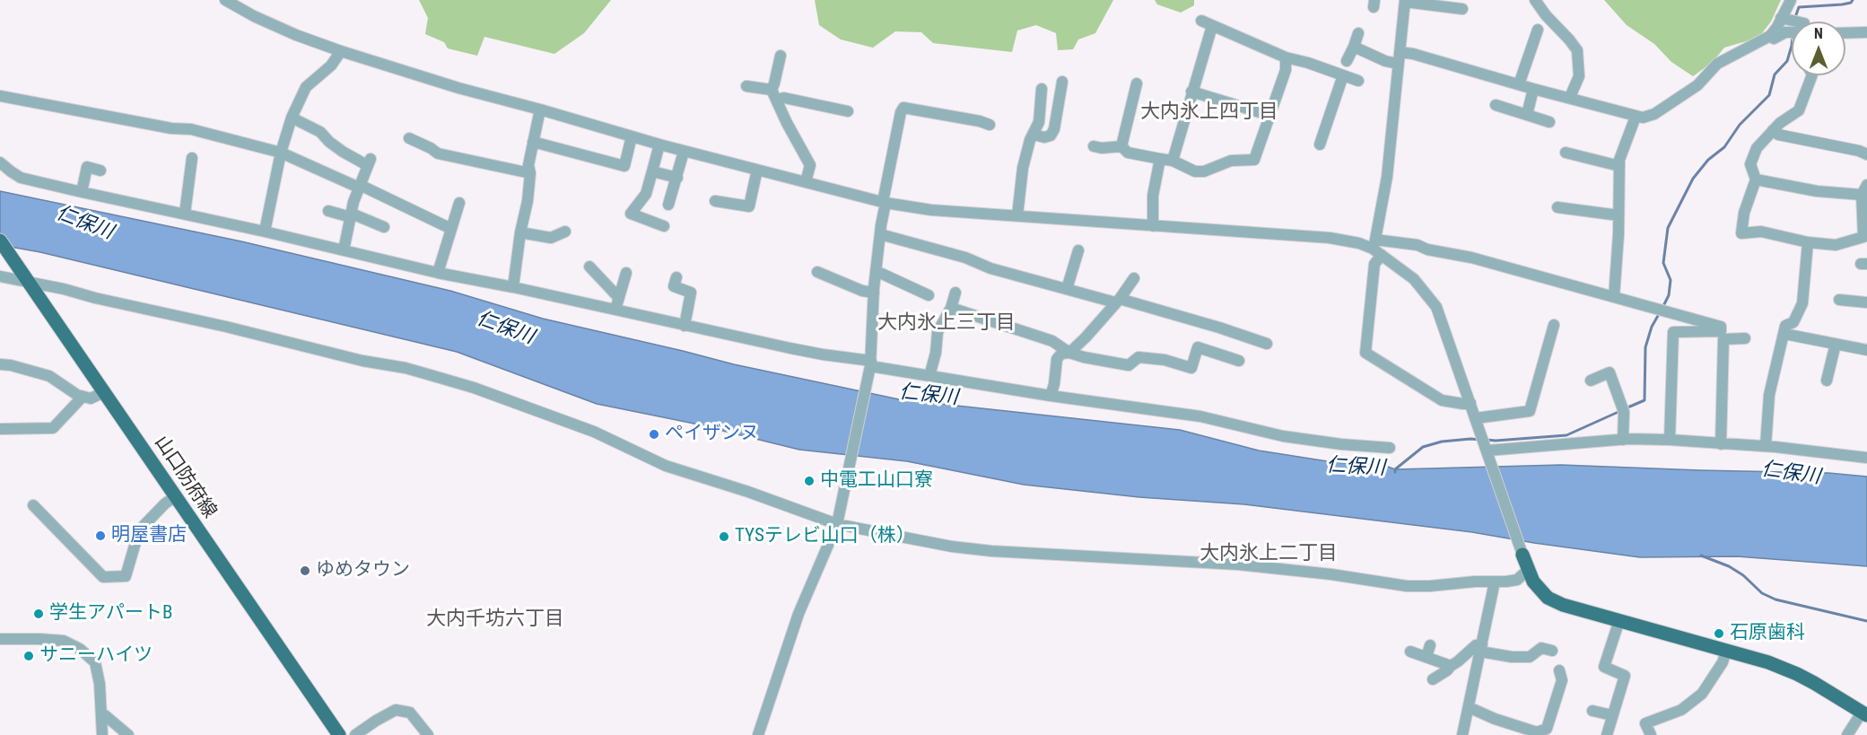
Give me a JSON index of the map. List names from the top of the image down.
{
  "streets": {
    "main road": ["山口防府線"]
  },
  "districts": [
    "大内氷上四丁目",
    "大内氷上三丁目",
    "大内氷上二丁目",
    "大内千坊六丁目"
  ],
  "water": ["仁保川"],
  "places": [
    "ペイザンヌ",
    "中電工山口寮",
    "明屋書店",
    "TYSテレビ山口（株）",
    "ゆめタウン",
    "学生アパートB",
    "石原歯科",
    "サニーハイツ"
  ],
  "north": "top"
}
